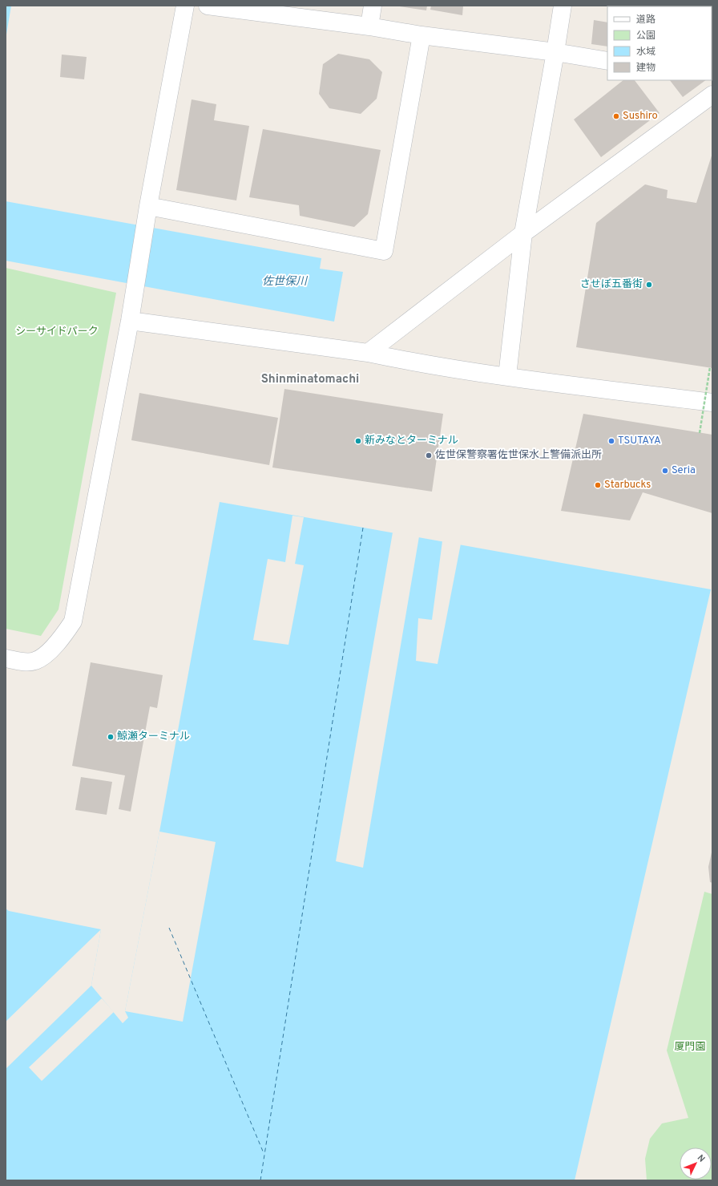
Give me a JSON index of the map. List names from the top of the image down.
{
  "districts": ["Shinminatomachi"],
  "water": ["佐世保川"],
  "parks": ["シーサイドパーク", "厦門園"],
  "places": [
    "Sushiro",
    "させぼ五番街",
    "新みなとターミナル",
    "TSUTAYA",
    "佐世保警察署佐世保水上警備派出所",
    "Seria",
    "Starbucks",
    "鯨瀬ターミナル"
  ],
  "legend": [
    "道路",
    "公園",
    "水域",
    "建物"
  ],
  "north": "top right"
}
